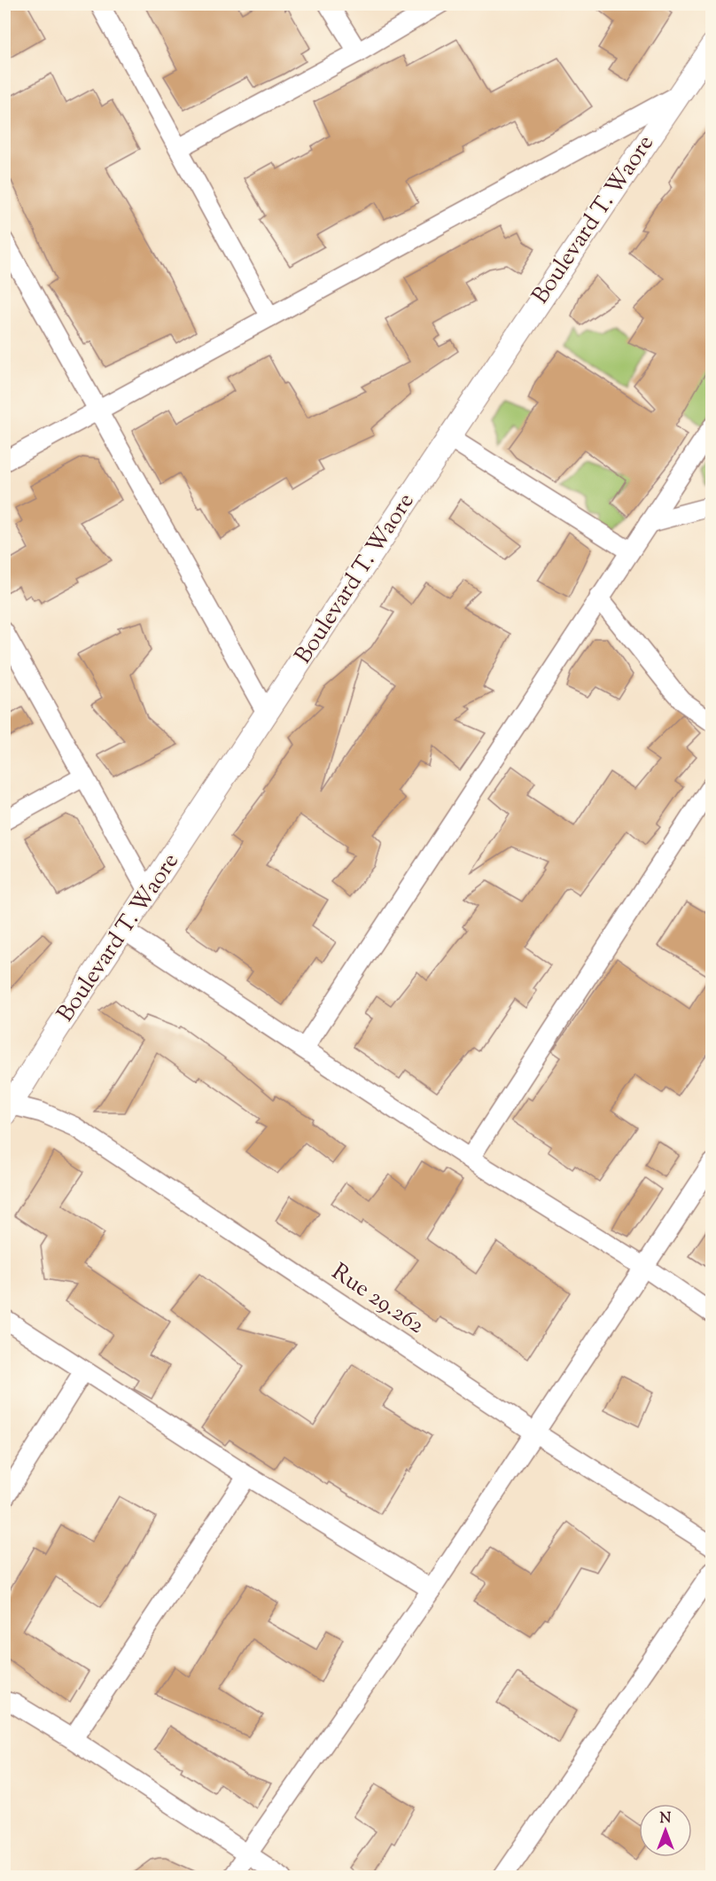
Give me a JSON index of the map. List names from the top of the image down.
{
  "streets": {
    "street": ["Boulevard T. Waore", "Rue 29.262"]
  },
  "crossings": [
    ["Boulevard T. Waore", "Rue 29.262"]
  ],
  "north": "top"
}
